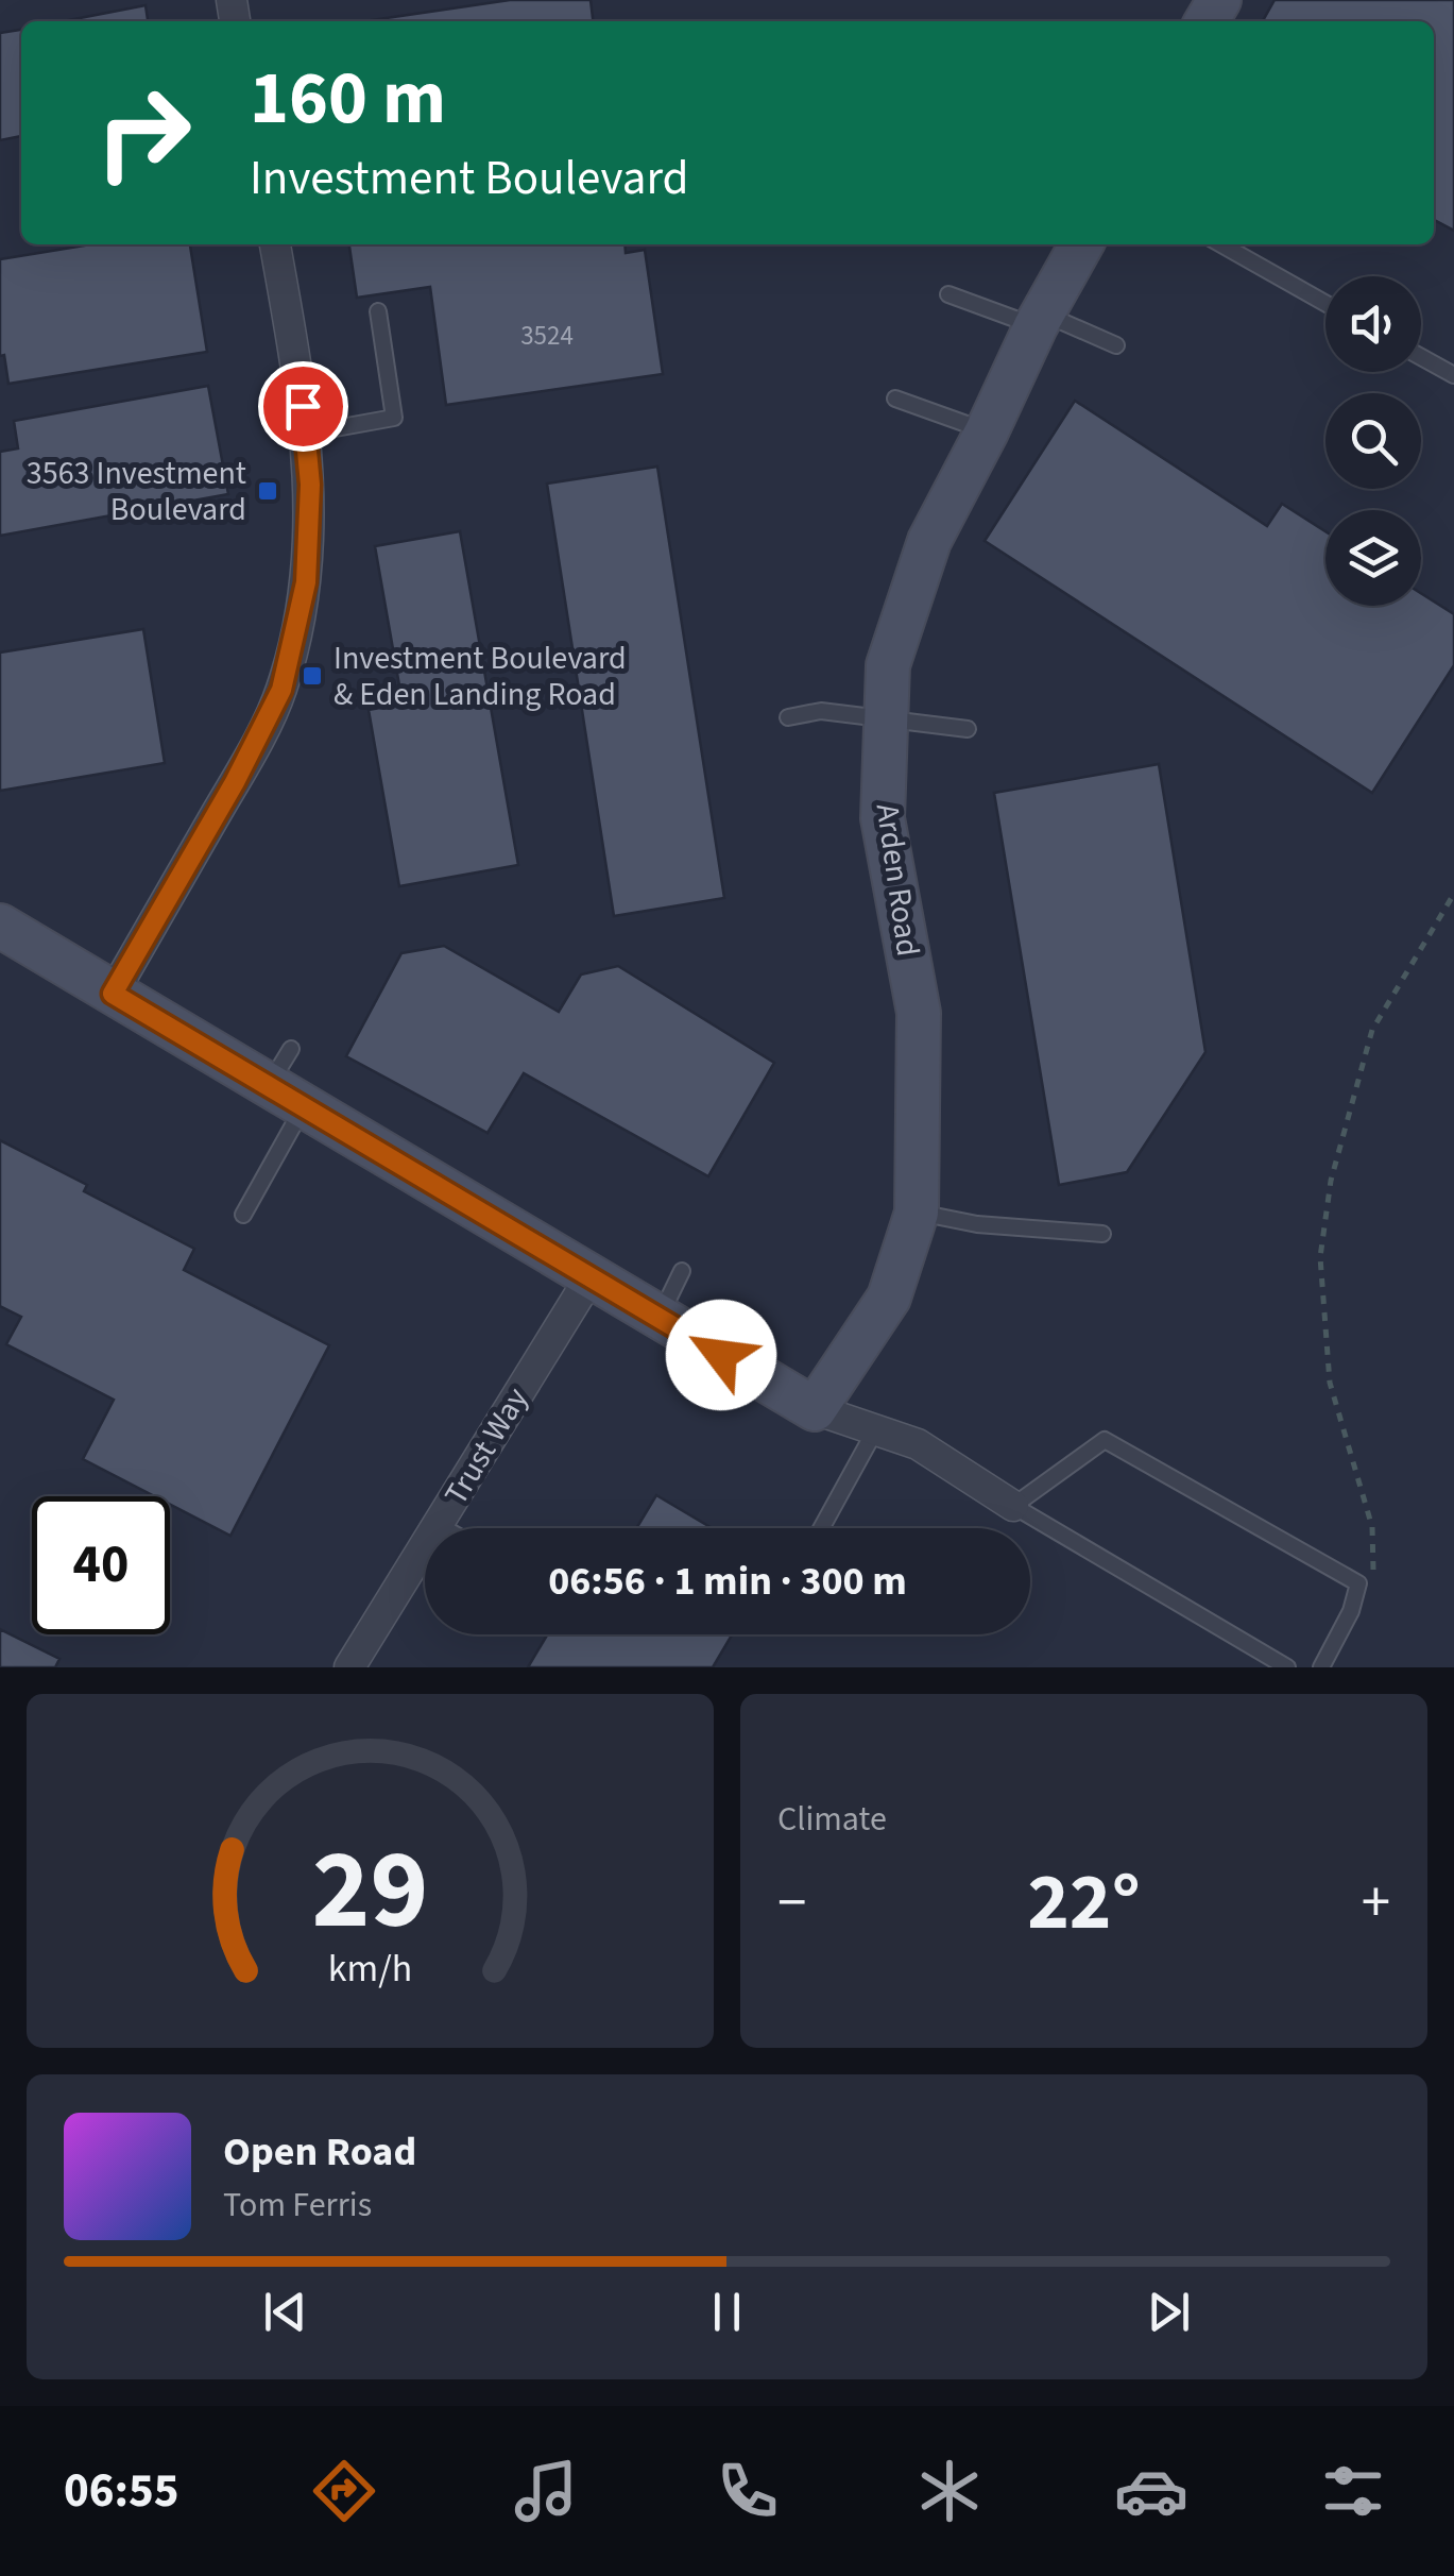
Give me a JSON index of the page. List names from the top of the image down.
{
  "streets": {
    "street": ["Arden Road", "Trust Way"]
  },
  "places": {
    "transit": ["3563 Investment Boulevard", "Investment Boulevard & Eden Landing Road"]
  },
  "house_numbers": ["3524"],
  "page": {
    "turn": ["160 m", "Investment Boulevard"],
    "limit": "40",
    "trip": "06:56 · 1 min · 300 m",
    "tile": "Climate",
    "heat": ["−", "22°", "+"],
    "song": ["Open Road", "Tom Ferris"],
    "tabs": "06:55",
    "gauge": ["29", "km/h"]
  }
}
